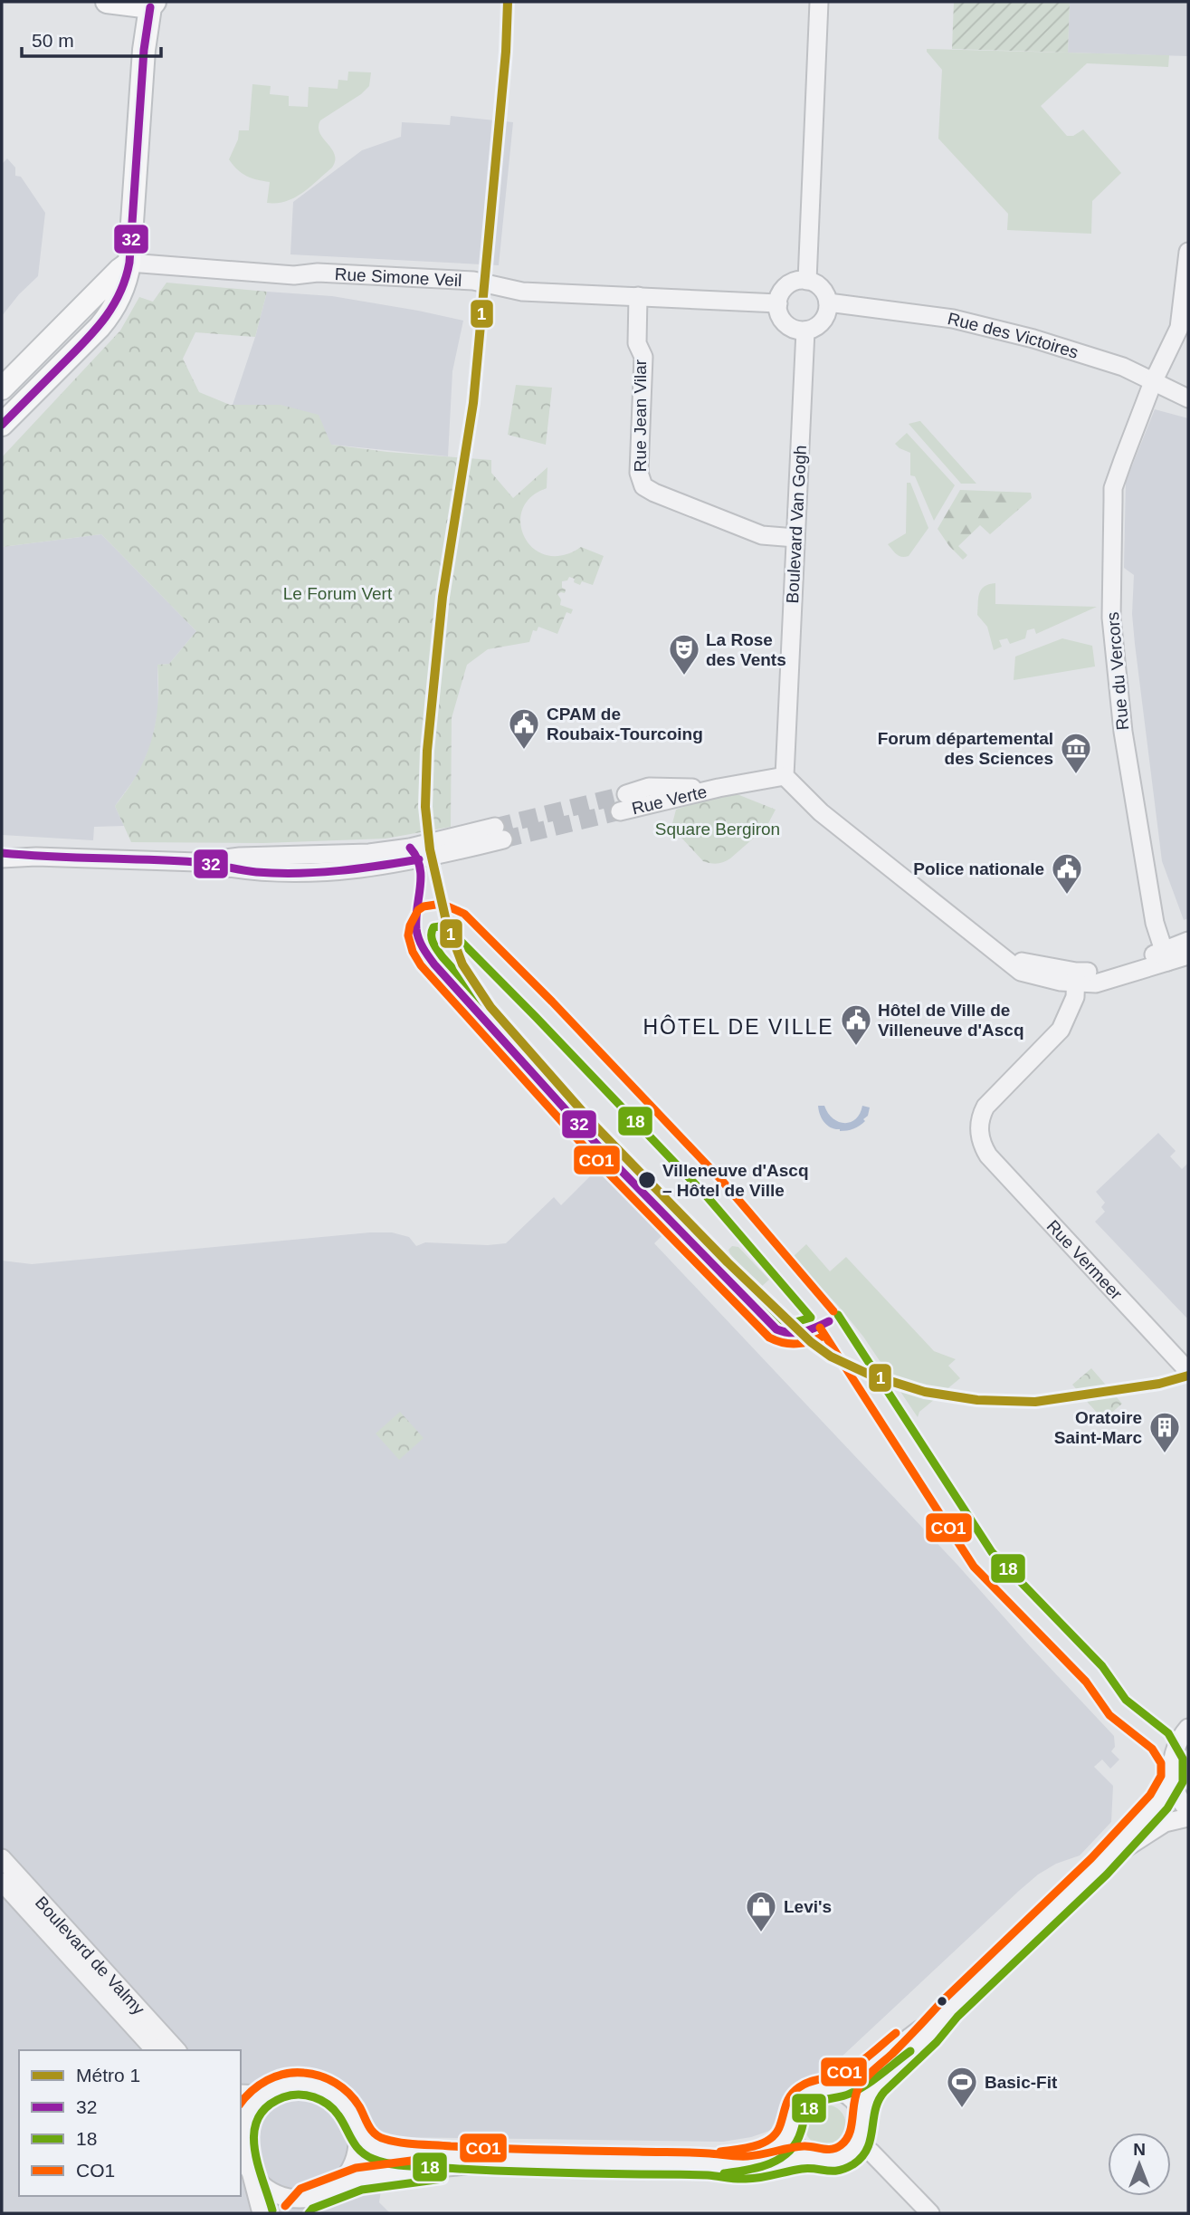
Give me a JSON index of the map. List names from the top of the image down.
{
  "streets": {
    "street": [
      "Rue Simone Veil",
      "Rue des Victoires",
      "Rue Jean Vilar",
      "Boulevard Van Gogh",
      "Rue du Vercors",
      "Rue Verte",
      "Rue Vermeer",
      "Boulevard de Valmy"
    ]
  },
  "crossings": [
    ["Rue Simone Veil", "Rue des Victoires"],
    ["Rue Simone Veil", "Rue Jean Vilar"],
    ["Rue Simone Veil", "Boulevard Van Gogh"],
    ["Rue des Victoires", "Boulevard Van Gogh"],
    ["Rue des Victoires", "Rue du Vercors"],
    ["Rue Jean Vilar", "Boulevard Van Gogh"],
    ["Boulevard Van Gogh", "Rue Verte"]
  ],
  "districts": ["HÔTEL DE VILLE"],
  "parks": ["Le Forum Vert", "Square Bergiron"],
  "places": {
    "theatre": ["La Rose des Vents"],
    "public building": ["CPAM de Roubaix-Tourcoing", "Police nationale", "Hôtel de Ville de Villeneuve d'Ascq"],
    "museum": ["Forum départemental des Sciences"],
    "other": ["Villeneuve d'Ascq – Hôtel de Ville"],
    "building": ["Oratoire Saint-Marc"],
    "shop": ["Levi's"],
    "sports": ["Basic-Fit"]
  },
  "lines": [
    "metro line 1",
    "transit line 32",
    "transit line CO1",
    "transit line 18"
  ],
  "legend": [
    "Métro 1",
    "32",
    "18",
    "CO1"
  ],
  "scale_bar": "50 m",
  "north": "top"
}
